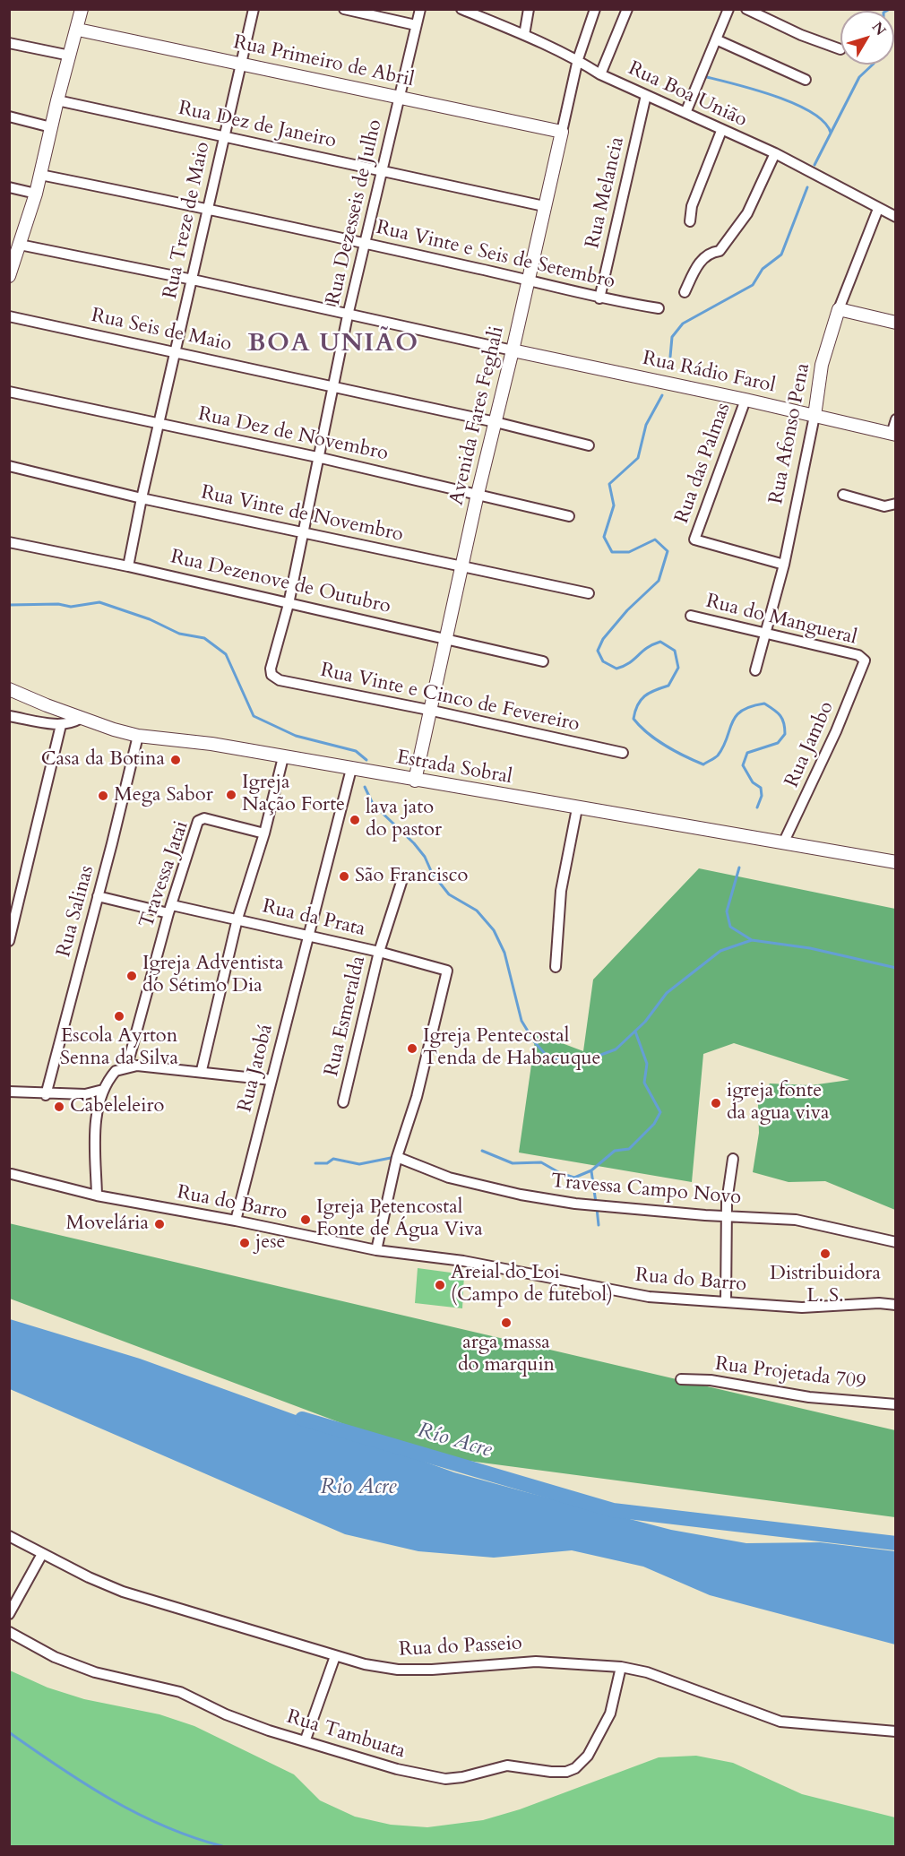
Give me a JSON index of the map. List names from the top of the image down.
{
  "streets": {
    "street": [
      "Rua Primeiro de Abril",
      "Rua Boa União",
      "Rua Dez de Janeiro",
      "Rua Melancia",
      "Rua Dezesseis de Julho",
      "Rua Treze de Maio",
      "Rua Vinte e Seis de Setembro",
      "Rua Seis de Maio",
      "Rua Rádio Farol",
      "Avenida Fares Feghali",
      "Rua Afonso Pena",
      "Rua Dez de Novembro",
      "Rua das Palmas",
      "Rua Vinte de Novembro",
      "Rua Dezenove de Outubro",
      "Rua do Mangueral",
      "Rua Vinte e Cinco de Fevereiro",
      "Rua Jambo",
      "Estrada Sobral",
      "Travessa Jatai",
      "Rua Salinas",
      "Rua da Prata",
      "Rua Esmeralda",
      "Rua Jatobá",
      "Travessa Campo Novo",
      "Rua do Barro",
      "Rua Projetada 709",
      "Rua do Passeio",
      "Rua Tambuata"
    ]
  },
  "crossings": [
    ["Rua Primeiro de Abril", "Rua Dezesseis de Julho"],
    ["Rua Primeiro de Abril", "Rua Treze de Maio"],
    ["Rua Primeiro de Abril", "Avenida Fares Feghali"],
    ["Rua Boa União", "Rua Melancia"],
    ["Rua Boa União", "Avenida Fares Feghali"],
    ["Rua Boa União", "Rua Afonso Pena"],
    ["Rua Dez de Janeiro", "Rua Dezesseis de Julho"],
    ["Rua Dez de Janeiro", "Rua Treze de Maio"],
    ["Rua Dez de Janeiro", "Avenida Fares Feghali"],
    ["Rua Melancia", "Rua Vinte e Seis de Setembro"],
    ["Rua Dezesseis de Julho", "Rua Vinte e Seis de Setembro"],
    ["Rua Dezesseis de Julho", "Rua Seis de Maio"],
    ["Rua Dezesseis de Julho", "Rua Dez de Novembro"],
    ["Rua Dezesseis de Julho", "Rua Vinte de Novembro"],
    ["Rua Dezesseis de Julho", "Rua Dezenove de Outubro"],
    ["Rua Dezesseis de Julho", "Rua Vinte e Cinco de Fevereiro"],
    ["Rua Treze de Maio", "Rua Vinte e Seis de Setembro"],
    ["Rua Treze de Maio", "Rua Seis de Maio"],
    ["Rua Treze de Maio", "Rua Dez de Novembro"],
    ["Rua Treze de Maio", "Rua Vinte de Novembro"],
    ["Rua Treze de Maio", "Rua Dezenove de Outubro"],
    ["Rua Vinte e Seis de Setembro", "Avenida Fares Feghali"],
    ["Rua Seis de Maio", "Avenida Fares Feghali"],
    ["Rua Rádio Farol", "Avenida Fares Feghali"],
    ["Rua Rádio Farol", "Rua Afonso Pena"],
    ["Rua Rádio Farol", "Rua das Palmas"],
    ["Avenida Fares Feghali", "Rua Dez de Novembro"],
    ["Avenida Fares Feghali", "Rua Vinte de Novembro"],
    ["Avenida Fares Feghali", "Rua Dezenove de Outubro"],
    ["Avenida Fares Feghali", "Rua Vinte e Cinco de Fevereiro"],
    ["Avenida Fares Feghali", "Estrada Sobral"],
    ["Rua Afonso Pena", "Rua das Palmas"],
    ["Rua Afonso Pena", "Rua do Mangueral"],
    ["Rua do Mangueral", "Rua Jambo"],
    ["Rua Jambo", "Estrada Sobral"],
    ["Estrada Sobral", "Rua Salinas"],
    ["Estrada Sobral", "Rua Jatobá"],
    ["Travessa Jatai", "Rua da Prata"],
    ["Rua Salinas", "Rua da Prata"],
    ["Rua da Prata", "Rua Esmeralda"],
    ["Rua da Prata", "Rua Jatobá"],
    ["Rua da Prata", "Travessa Campo Novo"],
    ["Rua Jatobá", "Rua do Barro"],
    ["Rua do Passeio", "Rua Tambuata"]
  ],
  "districts": ["BOA UNIÃO"],
  "water": ["Río Acre", "Rio Acre"],
  "places": [
    "Casa da Botina",
    "Igreja Nação Forte",
    "Mega Sabor",
    "lava jato do pastor",
    "São Francisco",
    "Igreja Adventista do Sétimo Dia",
    "Escola Ayrton Senna da Silva",
    "Igreja Pentecostal Tenda de Habacuque",
    "igreja fonte da agua viva",
    "Cabeleleiro",
    "Igreja Petencostal Fonte de Água Viva",
    "Movelária",
    "jese",
    "Distribuidora L. S.",
    "Areial do Loi (Campo de futebol)",
    "arga massa do marquin"
  ],
  "north": "top right"
}
